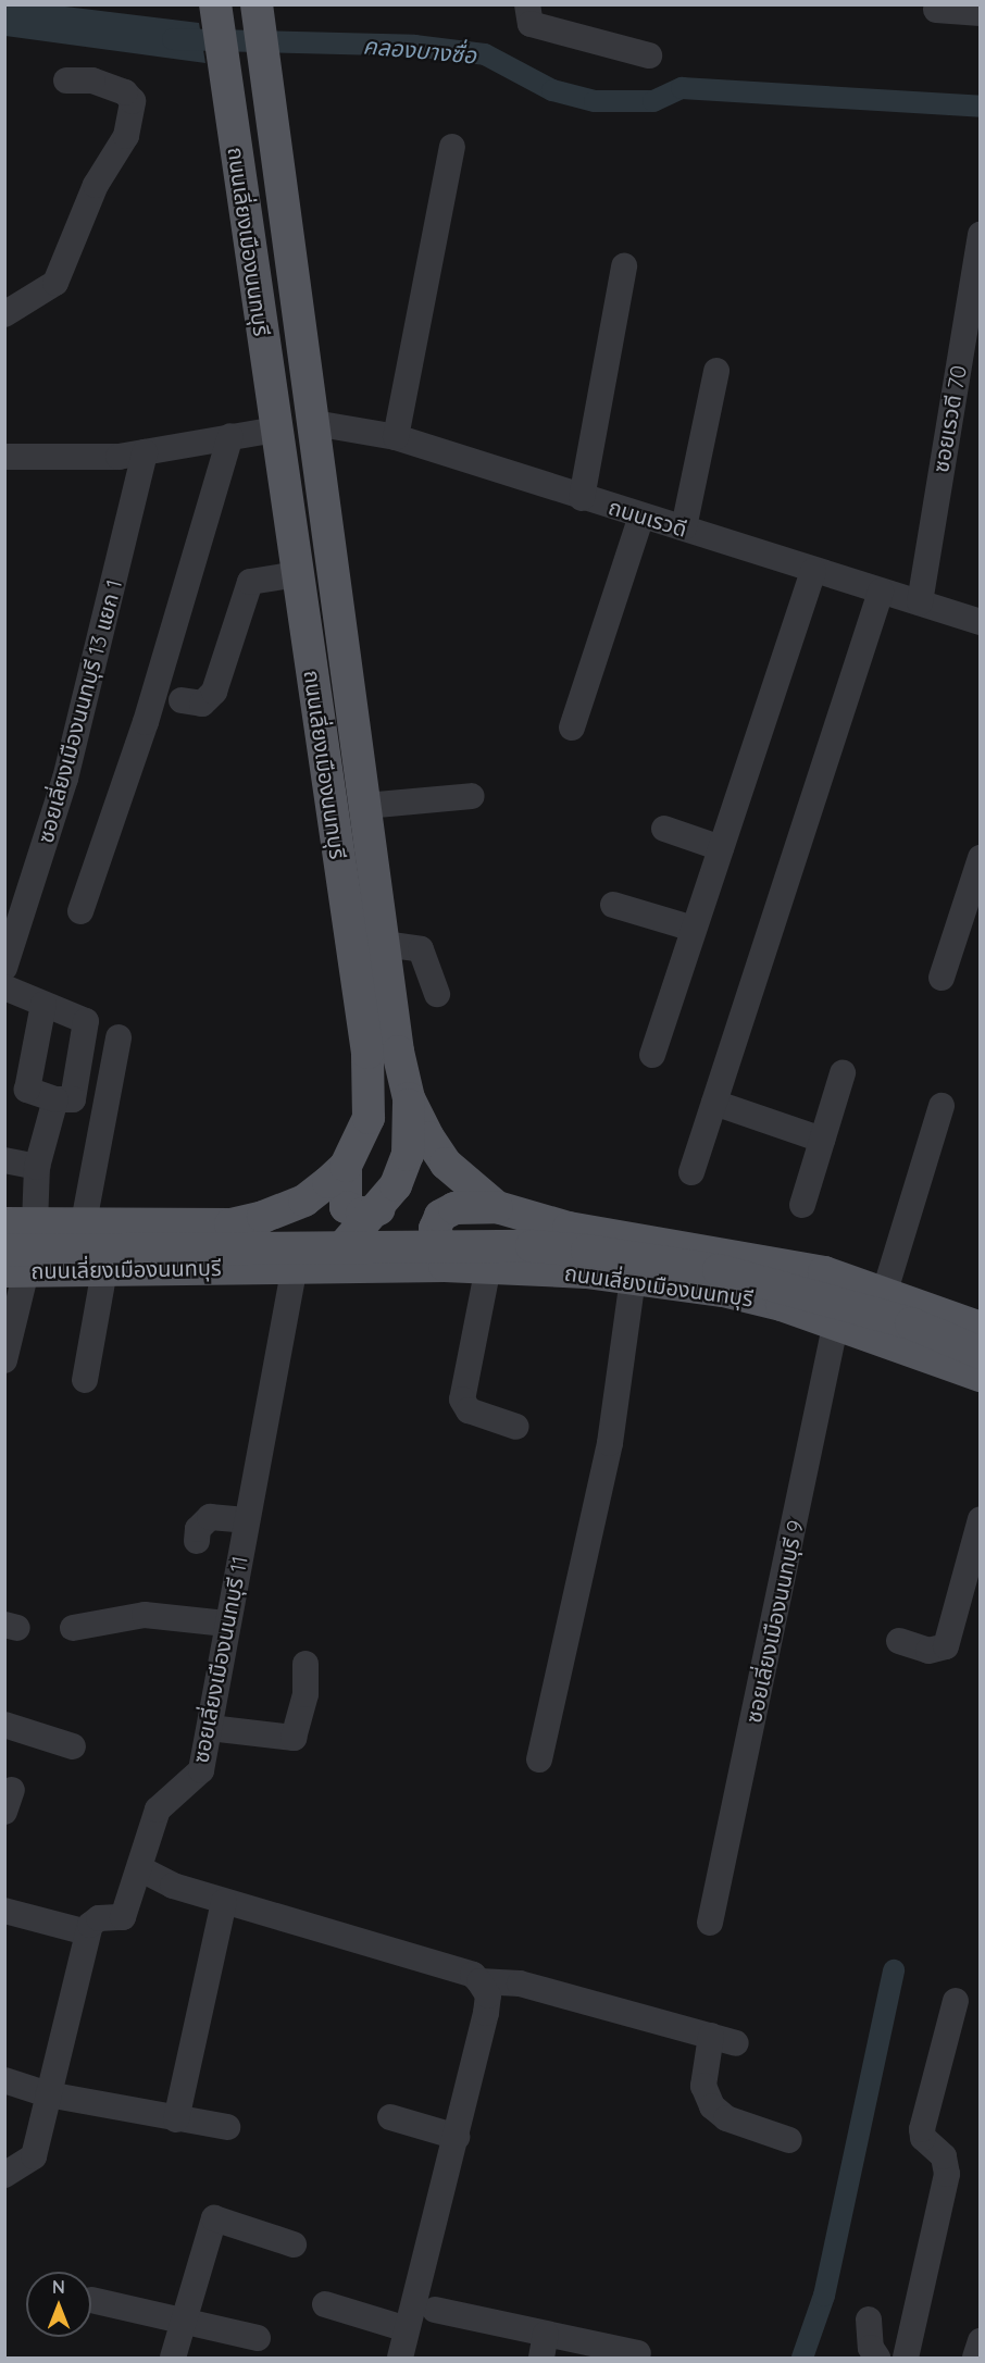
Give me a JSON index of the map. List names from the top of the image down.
{
  "streets": {
    "main road": ["ถนนเลี่ยงเมืองนนทบุรี"],
    "street": [
      "ซอยเรวดี 70",
      "ถนนเรวดี",
      "ซอยเลี่ยงเมืองนนทบุรี 13 แยก 1",
      "ซอยเลี่ยงเมืองนนทบุรี 9",
      "ซอยเลี่ยงเมืองนนทบุรี 11"
    ]
  },
  "crossings": [
    ["ถนนเลี่ยงเมืองนนทบุรี", "ถนนเรวดี"],
    ["ถนนเลี่ยงเมืองนนทบุรี", "ซอยเลี่ยงเมืองนนทบุรี 9"],
    ["ถนนเลี่ยงเมืองนนทบุรี", "ซอยเลี่ยงเมืองนนทบุรี 11"],
    ["ซอยเรวดี 70", "ถนนเรวดี"]
  ],
  "water": ["คลองบางซื่อ"],
  "north": "top"
}
